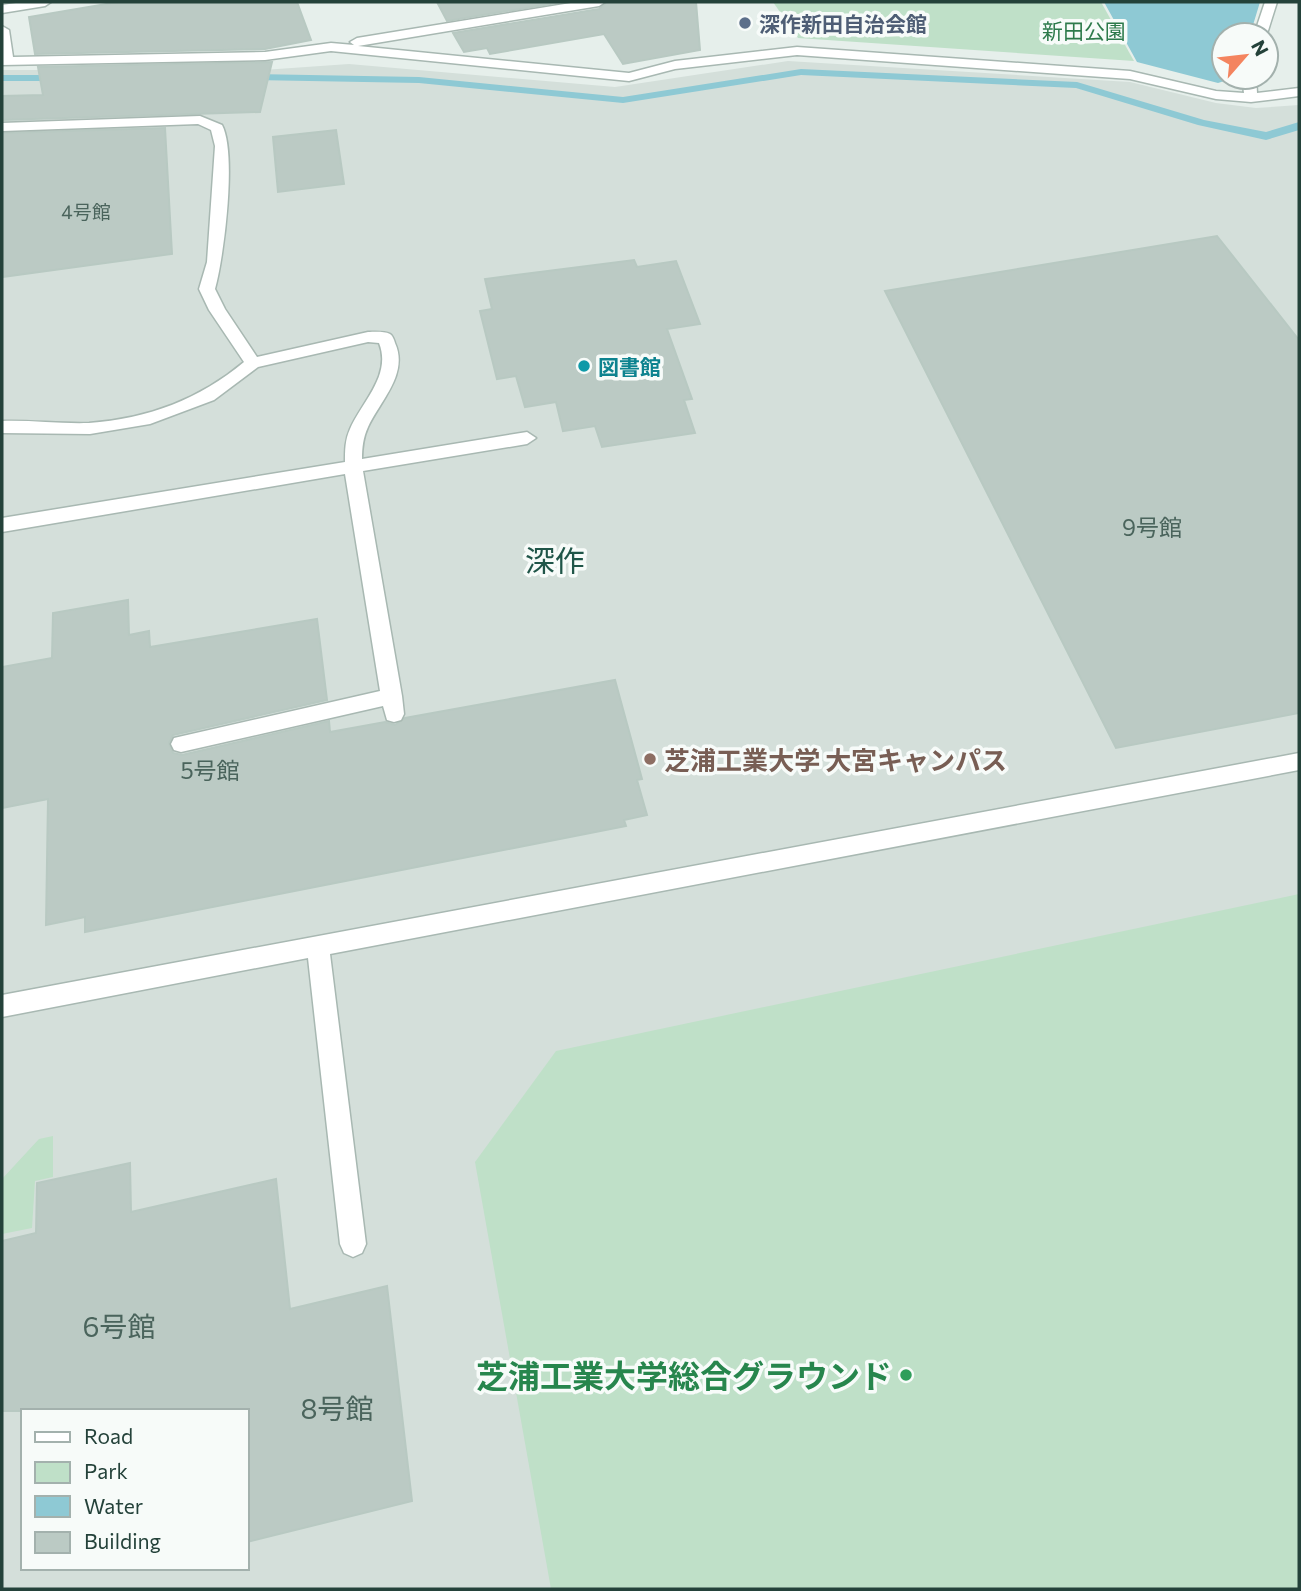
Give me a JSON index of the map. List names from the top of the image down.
{
  "districts": ["深作"],
  "parks": ["新田公園"],
  "places": [
    "深作新田自治会館",
    "図書館",
    "芝浦工業大学 大宮キャンパス",
    "芝浦工業大学総合グラウンド"
  ],
  "house_numbers": [
    "4号館",
    "9号館",
    "5号館",
    "6号館",
    "8号館"
  ],
  "legend": [
    "Road",
    "Park",
    "Water",
    "Building"
  ],
  "north": "top right"
}
